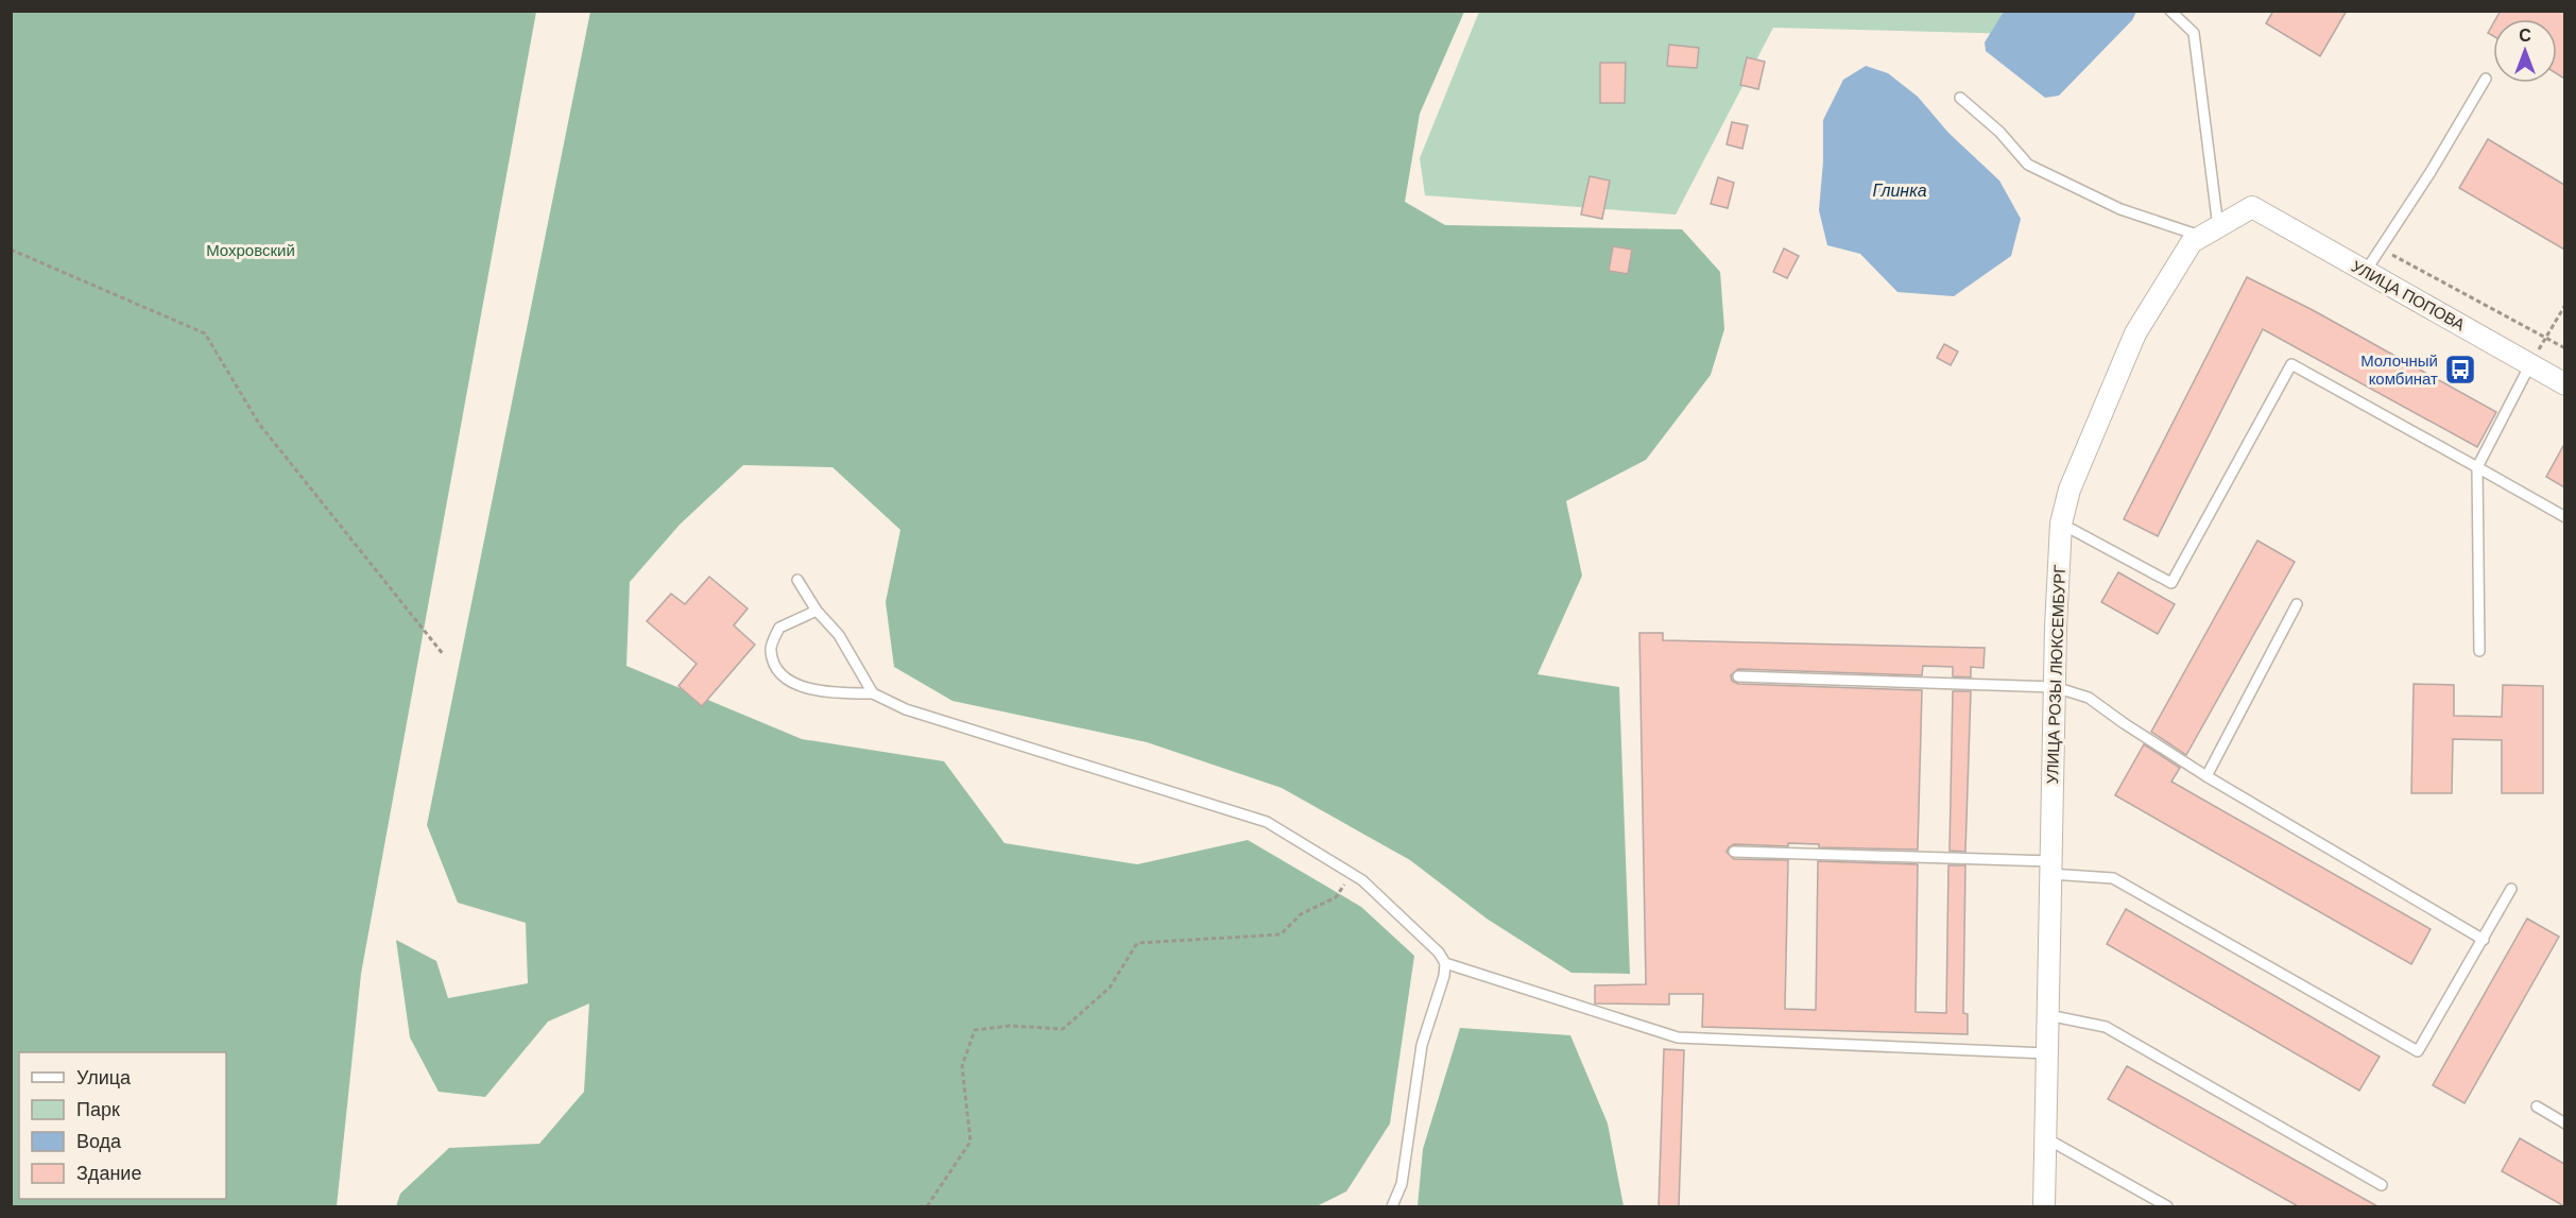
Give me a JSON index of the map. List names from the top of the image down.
{
  "streets": {
    "street": ["УЛИЦА ПОПОВА", "УЛИЦА РОЗЫ ЛЮКСЕМБУРГ"]
  },
  "crossings": [
    ["УЛИЦА ПОПОВА", "УЛИЦА РОЗЫ ЛЮКСЕМБУРГ"]
  ],
  "water": ["Глинка"],
  "parks": ["Мохровский"],
  "places": {
    "bus stop": ["Молочный комбинат"]
  },
  "legend": [
    "Улица",
    "Парк",
    "Вода",
    "Здание"
  ],
  "north": "top"
}
